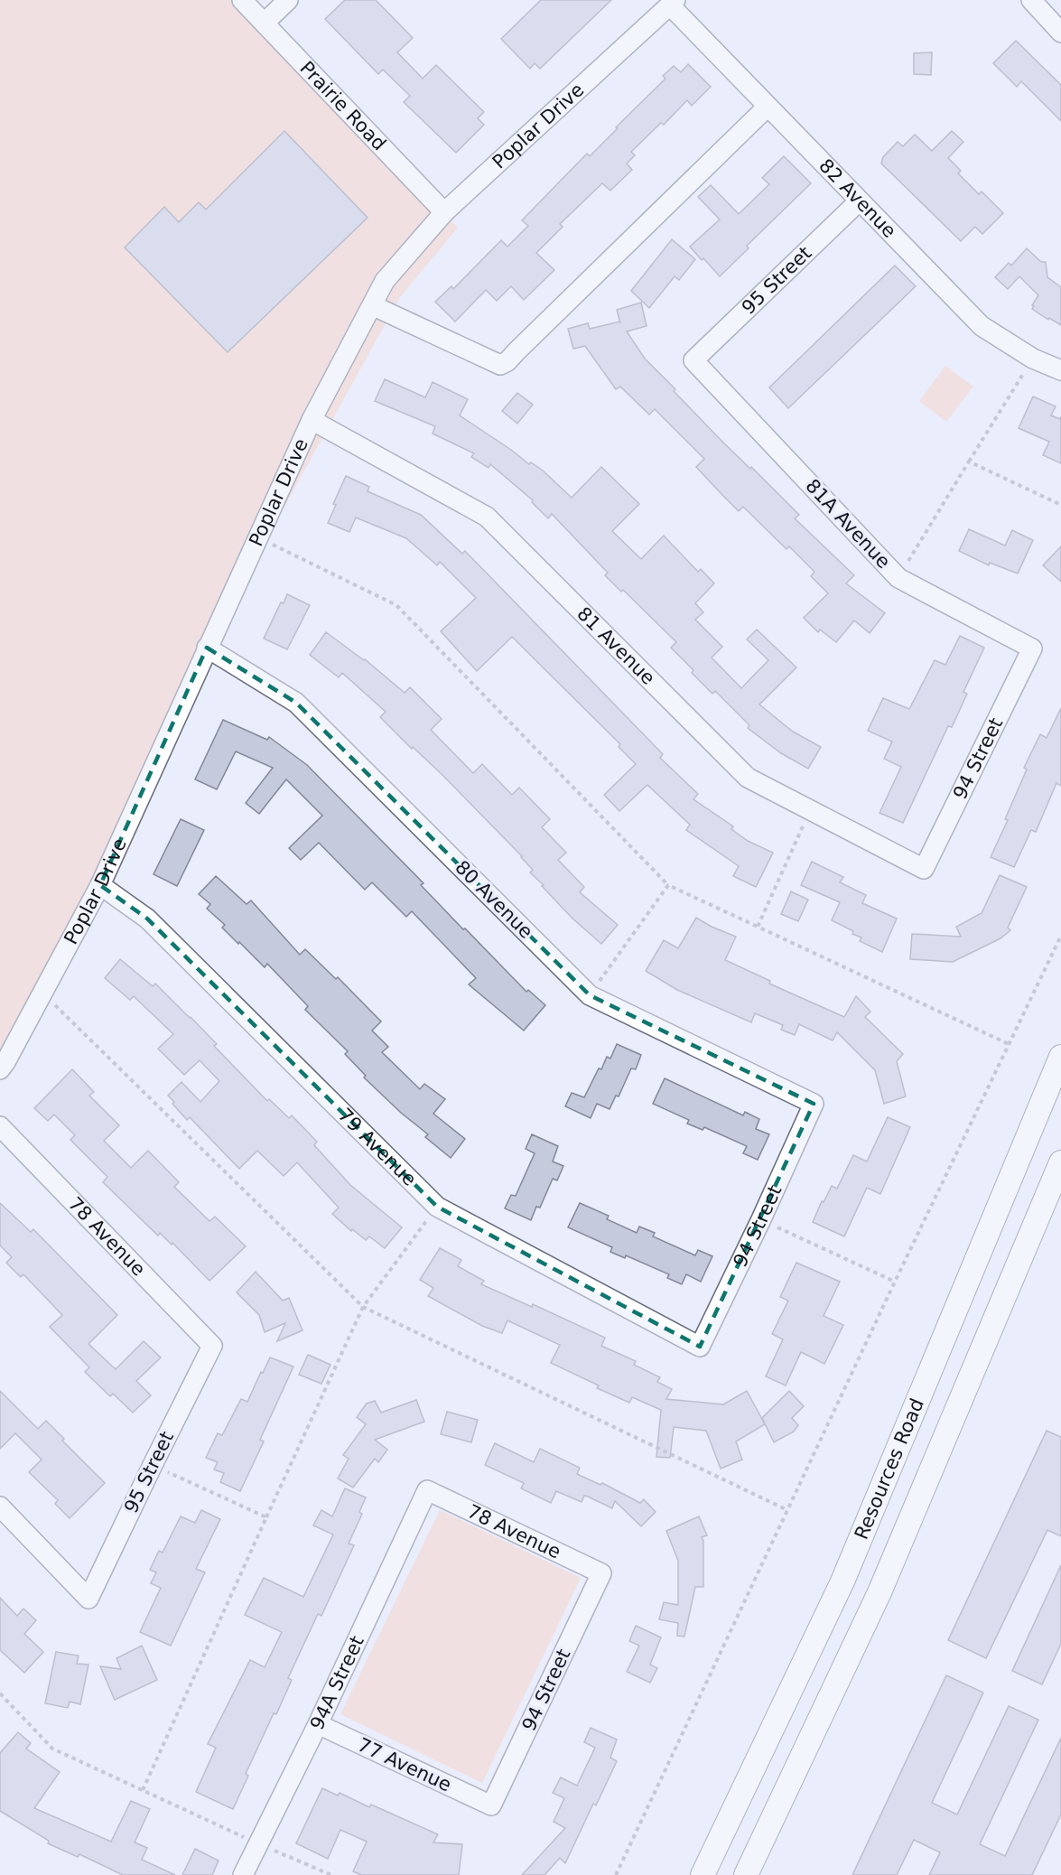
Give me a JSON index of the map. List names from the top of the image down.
{
  "streets": {
    "main road": ["Resources Road"],
    "street": [
      "Prairie Road",
      "Poplar Drive",
      "82 Avenue",
      "95 Street",
      "81A Avenue",
      "81 Avenue",
      "94 Street",
      "80 Avenue",
      "79 Avenue",
      "78 Avenue",
      "94A Street",
      "77 Avenue"
    ]
  },
  "crossings": [
    ["Prairie Road", "Poplar Drive"],
    ["Poplar Drive", "82 Avenue"],
    ["Poplar Drive", "81 Avenue"],
    ["Poplar Drive", "80 Avenue"],
    ["Poplar Drive", "79 Avenue"],
    ["82 Avenue", "95 Street"],
    ["95 Street", "81A Avenue"],
    ["95 Street", "78 Avenue"],
    ["81A Avenue", "94 Street"],
    ["81 Avenue", "94 Street"],
    ["94 Street", "80 Avenue"],
    ["94 Street", "79 Avenue"],
    ["94 Street", "78 Avenue"],
    ["94 Street", "77 Avenue"],
    ["78 Avenue", "94A Street"],
    ["94A Street", "77 Avenue"]
  ]
}
